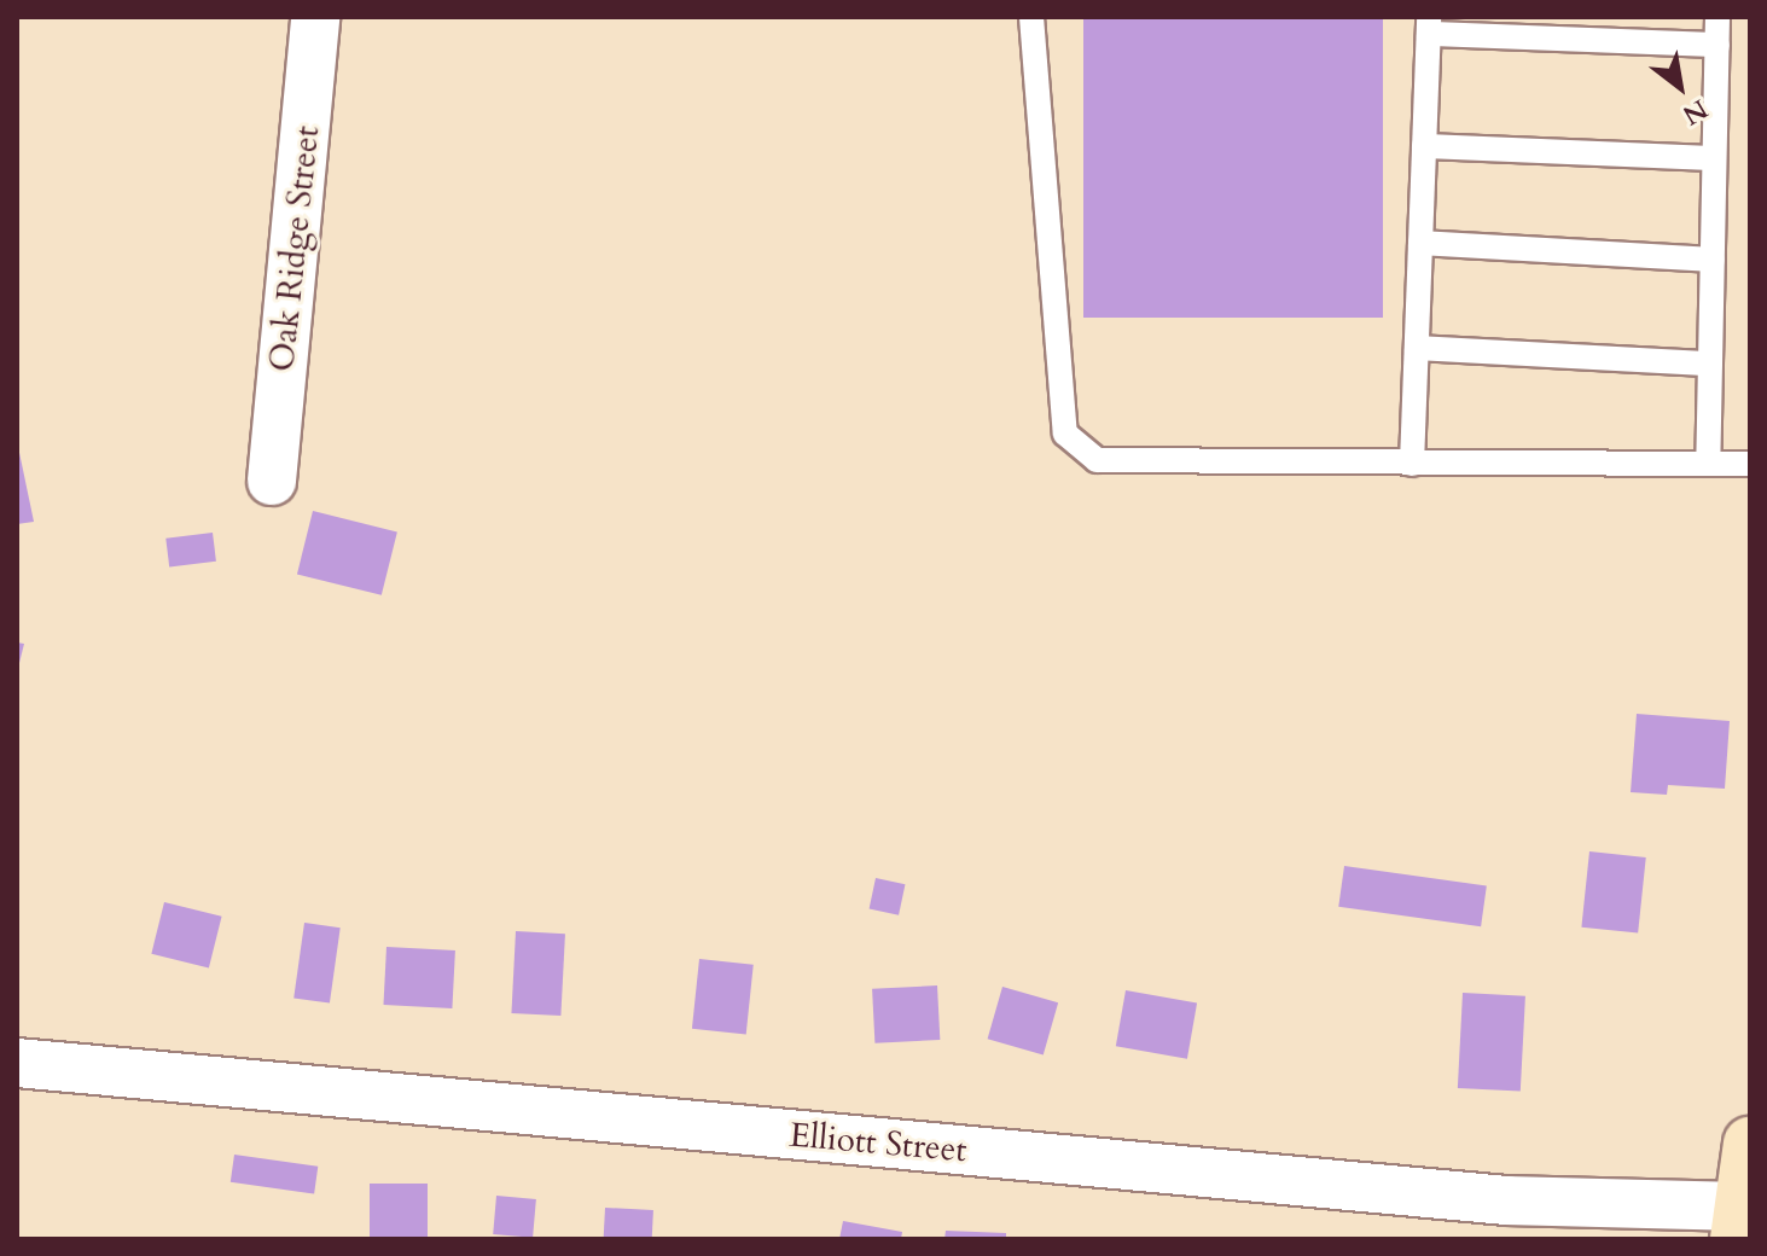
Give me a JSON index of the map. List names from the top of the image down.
{
  "streets": {
    "street": ["Oak Ridge Street", "Elliott Street"]
  },
  "north": "bottom right"
}
